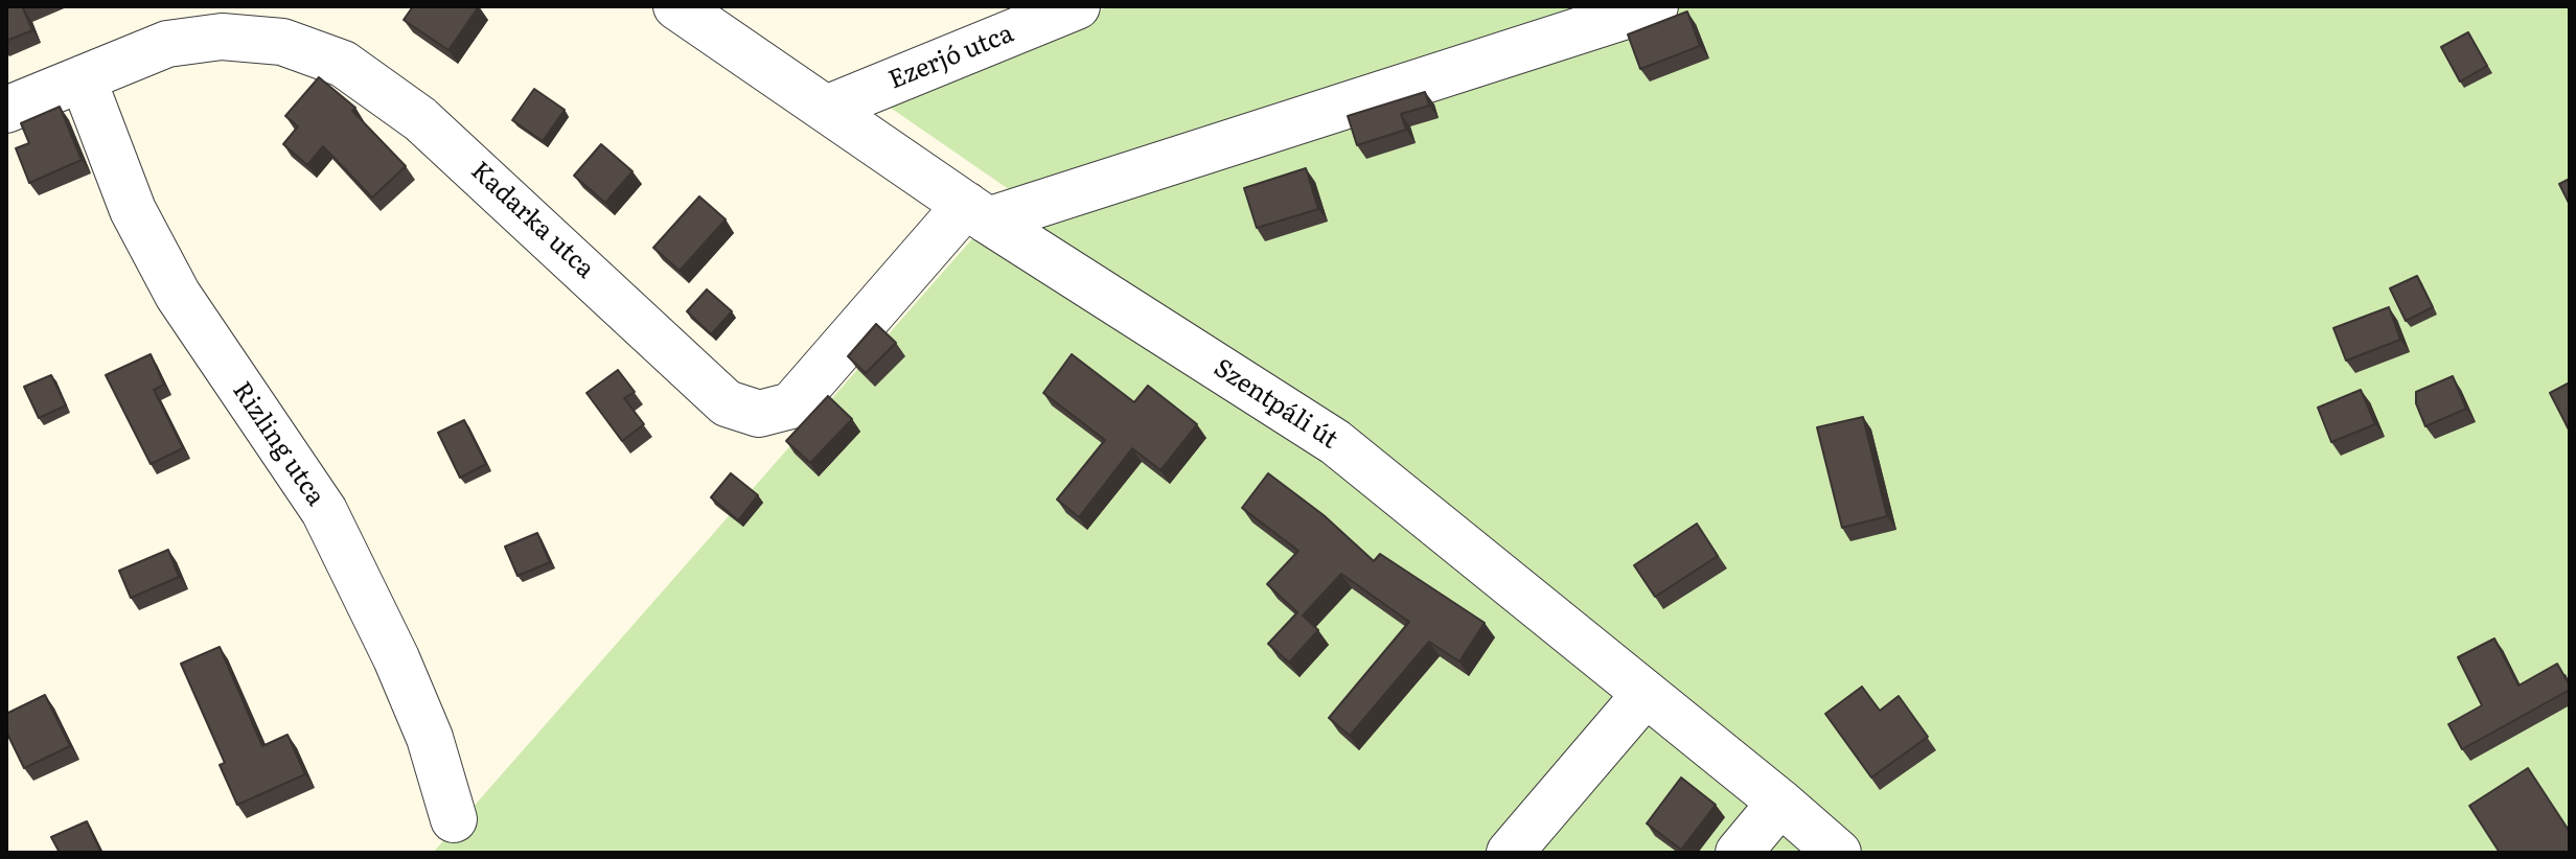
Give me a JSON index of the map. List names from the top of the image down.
{
  "streets": {
    "street": [
      "Ezerjó utca",
      "Kadarka utca",
      "Szentpáli út",
      "Rizling utca"
    ]
  },
  "crossings": [
    ["Ezerjó utca", "Szentpáli út"],
    ["Kadarka utca", "Szentpáli út"],
    ["Kadarka utca", "Rizling utca"]
  ]
}
